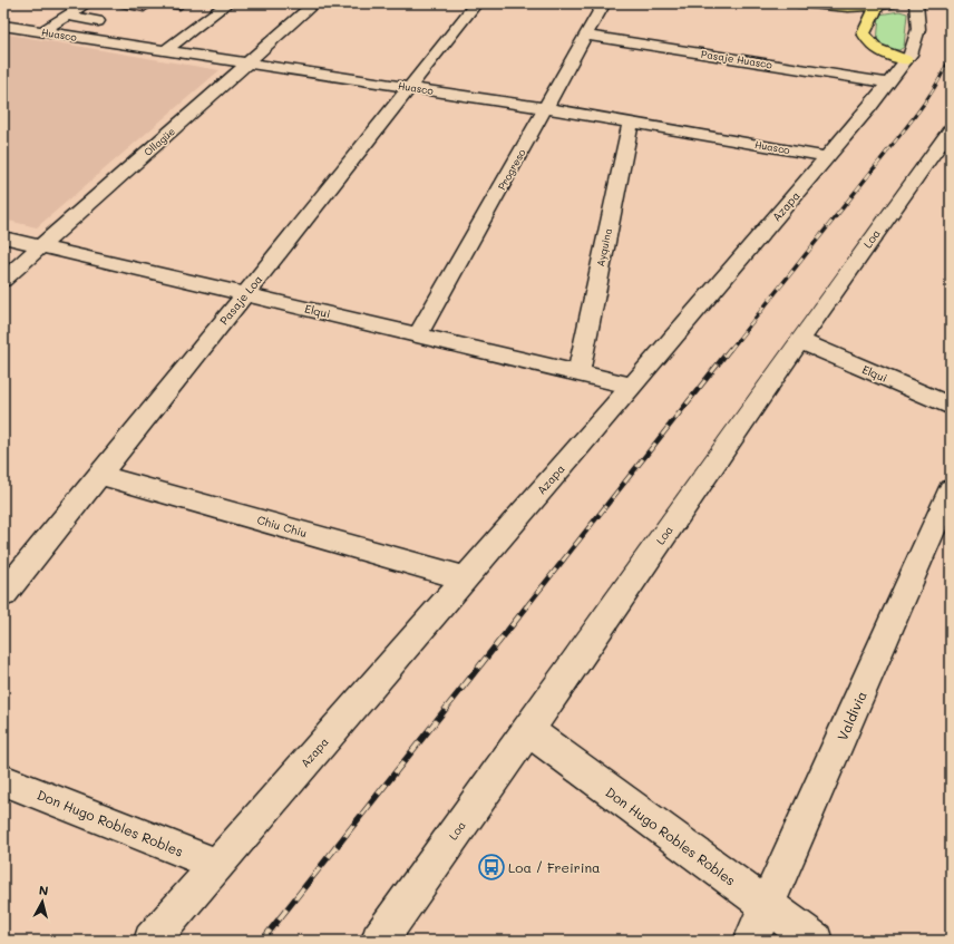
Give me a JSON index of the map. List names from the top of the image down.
{
  "streets": {
    "street": [
      "Huasco",
      "Pasaje Huasco",
      "Ollagüe",
      "Progreso",
      "Azapa",
      "Loa",
      "Ayquina",
      "Pasaje Loa",
      "Elqui",
      "Chiu Chiu",
      "Valdivia",
      "Don Hugo Robles Robles"
    ]
  },
  "crossings": [
    ["Huasco", "Ollagüe"],
    ["Huasco", "Progreso"],
    ["Huasco", "Azapa"],
    ["Huasco", "Ayquina"],
    ["Huasco", "Pasaje Loa"],
    ["Pasaje Huasco", "Progreso"],
    ["Pasaje Huasco", "Azapa"],
    ["Ollagüe", "Elqui"],
    ["Progreso", "Elqui"],
    ["Azapa", "Elqui"],
    ["Azapa", "Chiu Chiu"],
    ["Azapa", "Don Hugo Robles Robles"],
    ["Loa", "Elqui"],
    ["Loa", "Don Hugo Robles Robles"],
    ["Ayquina", "Elqui"],
    ["Pasaje Loa", "Elqui"],
    ["Pasaje Loa", "Chiu Chiu"],
    ["Valdivia", "Don Hugo Robles Robles"]
  ],
  "places": {
    "bus stop": ["Loa / Freirina"]
  },
  "north": "top"
}
